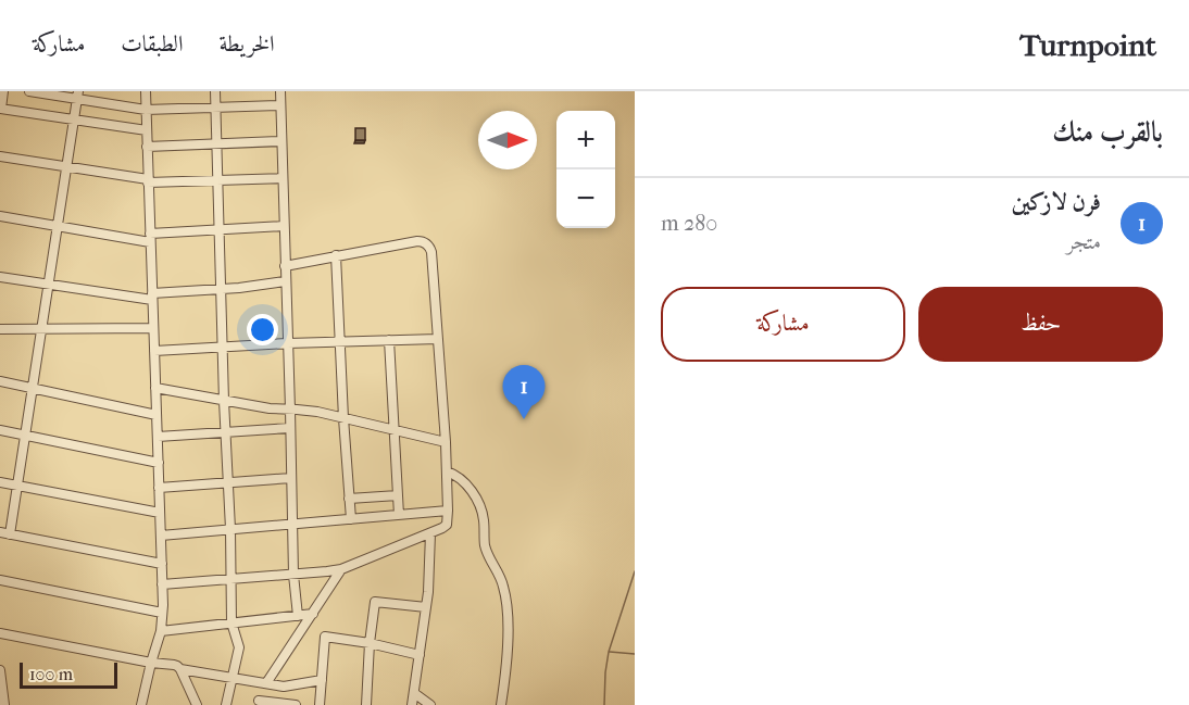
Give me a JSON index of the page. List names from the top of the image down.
{
  "scale_bar": "100 m",
  "north": "right",
  "page": {
    "header": "Turnpoint",
    "nav": ["الخريطة", "الطبقات", "مشاركة"],
    "heading": "بالقرب منك",
    "map_buttons": ["+", "−"],
    "list": [
      {
        "mark": "1",
        "name": "فرن لازكين",
        "note": "متجر",
        "value": "280 m"
      }
    ],
    "buttons": ["حفظ", "مشاركة"],
    "pins": "1",
    "scale": "100 m"
  }
}
